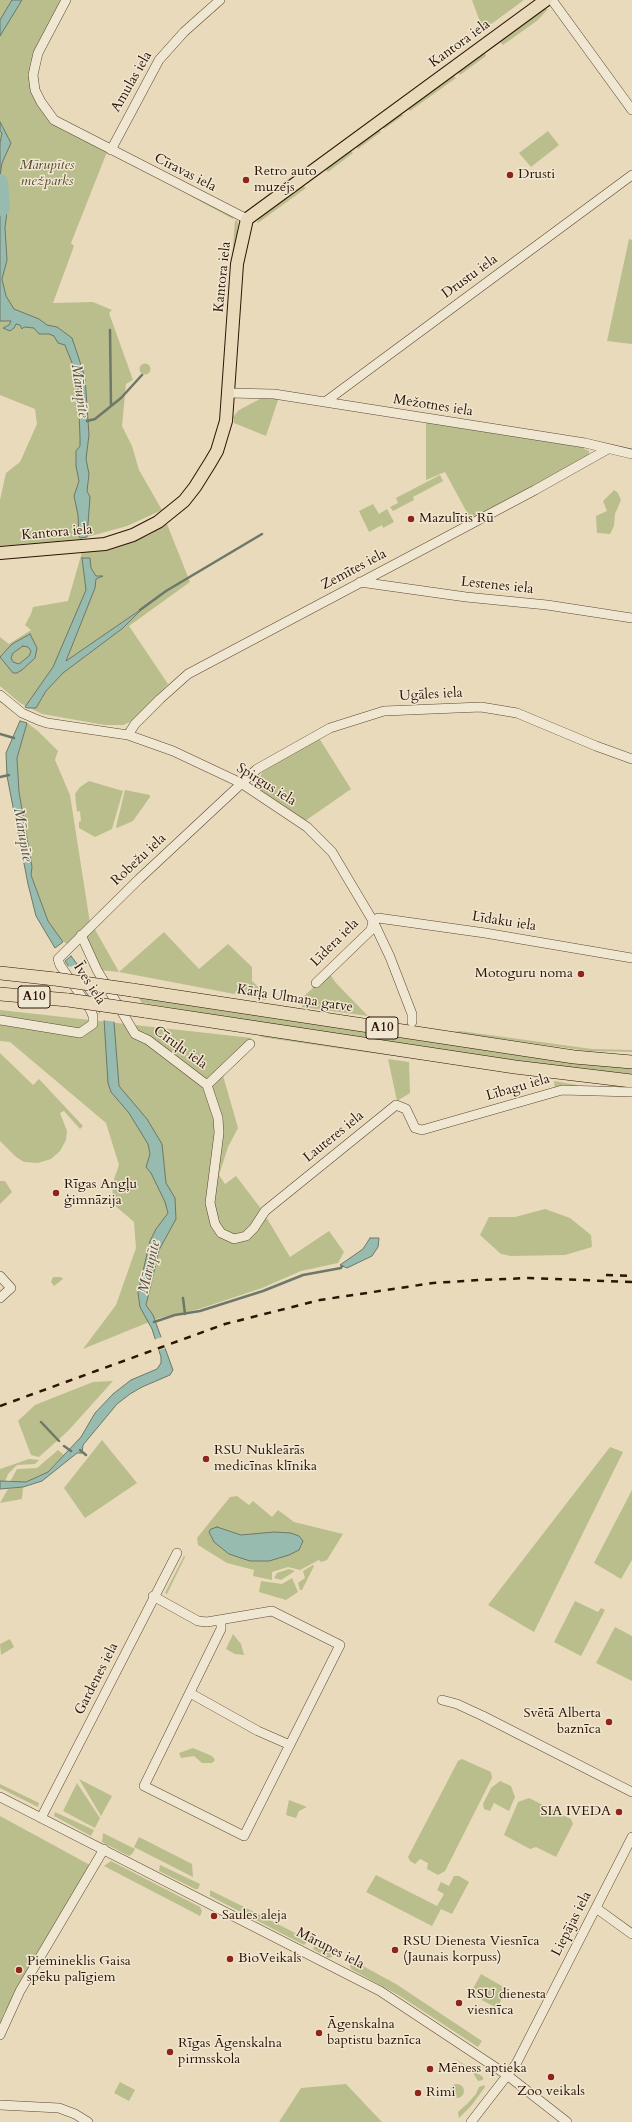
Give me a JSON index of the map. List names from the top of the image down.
{
  "streets": {
    "highway": ["A10", "Kārļa Ulmaņa gatve"],
    "main road": ["Kantora iela"],
    "street": [
      "Amulas iela",
      "Cīravas iela",
      "Drustu iela",
      "Mežotnes iela",
      "Zemītes iela",
      "Lestenes iela",
      "Ugāles iela",
      "Spirgus iela",
      "Robežu iela",
      "Līdaku iela",
      "Līdera iela",
      "Īves iela",
      "Cīruļu iela",
      "Lībagu iela",
      "Lauteres iela",
      "Gardenes iela",
      "Liepājas iela",
      "Mārupes iela"
    ]
  },
  "crossings": [
    ["Kantora iela", "Cīravas iela"],
    ["Kantora iela", "Mežotnes iela"],
    ["Amulas iela", "Cīravas iela"],
    ["Drustu iela", "Mežotnes iela"],
    ["Mežotnes iela", "Zemītes iela"],
    ["Zemītes iela", "Lestenes iela"],
    ["Zemītes iela", "Spirgus iela"],
    ["Ugāles iela", "Spirgus iela"],
    ["Ugāles iela", "Robežu iela"],
    ["Spirgus iela", "Robežu iela"],
    ["Spirgus iela", "Līdaku iela"],
    ["Spirgus iela", "Līdera iela"],
    ["Robežu iela", "Īves iela"],
    ["Robežu iela", "Cīruļu iela"],
    ["Līdaku iela", "Līdera iela"],
    ["Cīruļu iela", "Lauteres iela"],
    ["Lībagu iela", "Lauteres iela"],
    ["Gardenes iela", "Mārupes iela"],
    ["Liepājas iela", "Mārupes iela"]
  ],
  "water": ["Mārupīte"],
  "parks": ["Mārupītes mežparks"],
  "places": [
    "Drusti",
    "Retro auto muzejs",
    "Mazulītis Rū",
    "Motoguru noma",
    "Rīgas Angļu ģimnāzija",
    "RSU Nukleārās medicīnas klīnika",
    "Svētā Alberta baznīca",
    "SIA IVEDA",
    "Saules aleja",
    "RSU Dienesta Viesnīca (Jaunais korpuss)",
    "BioVeikals",
    "Piemineklis Gaisa spēku palīgiem",
    "RSU dienesta viesnīca",
    "Āgenskalna baptistu baznīca",
    "Rīgas Āgenskalna pirmsskola",
    "Mēness aptieka",
    "Zoo veikals",
    "Rimi"
  ]
}
